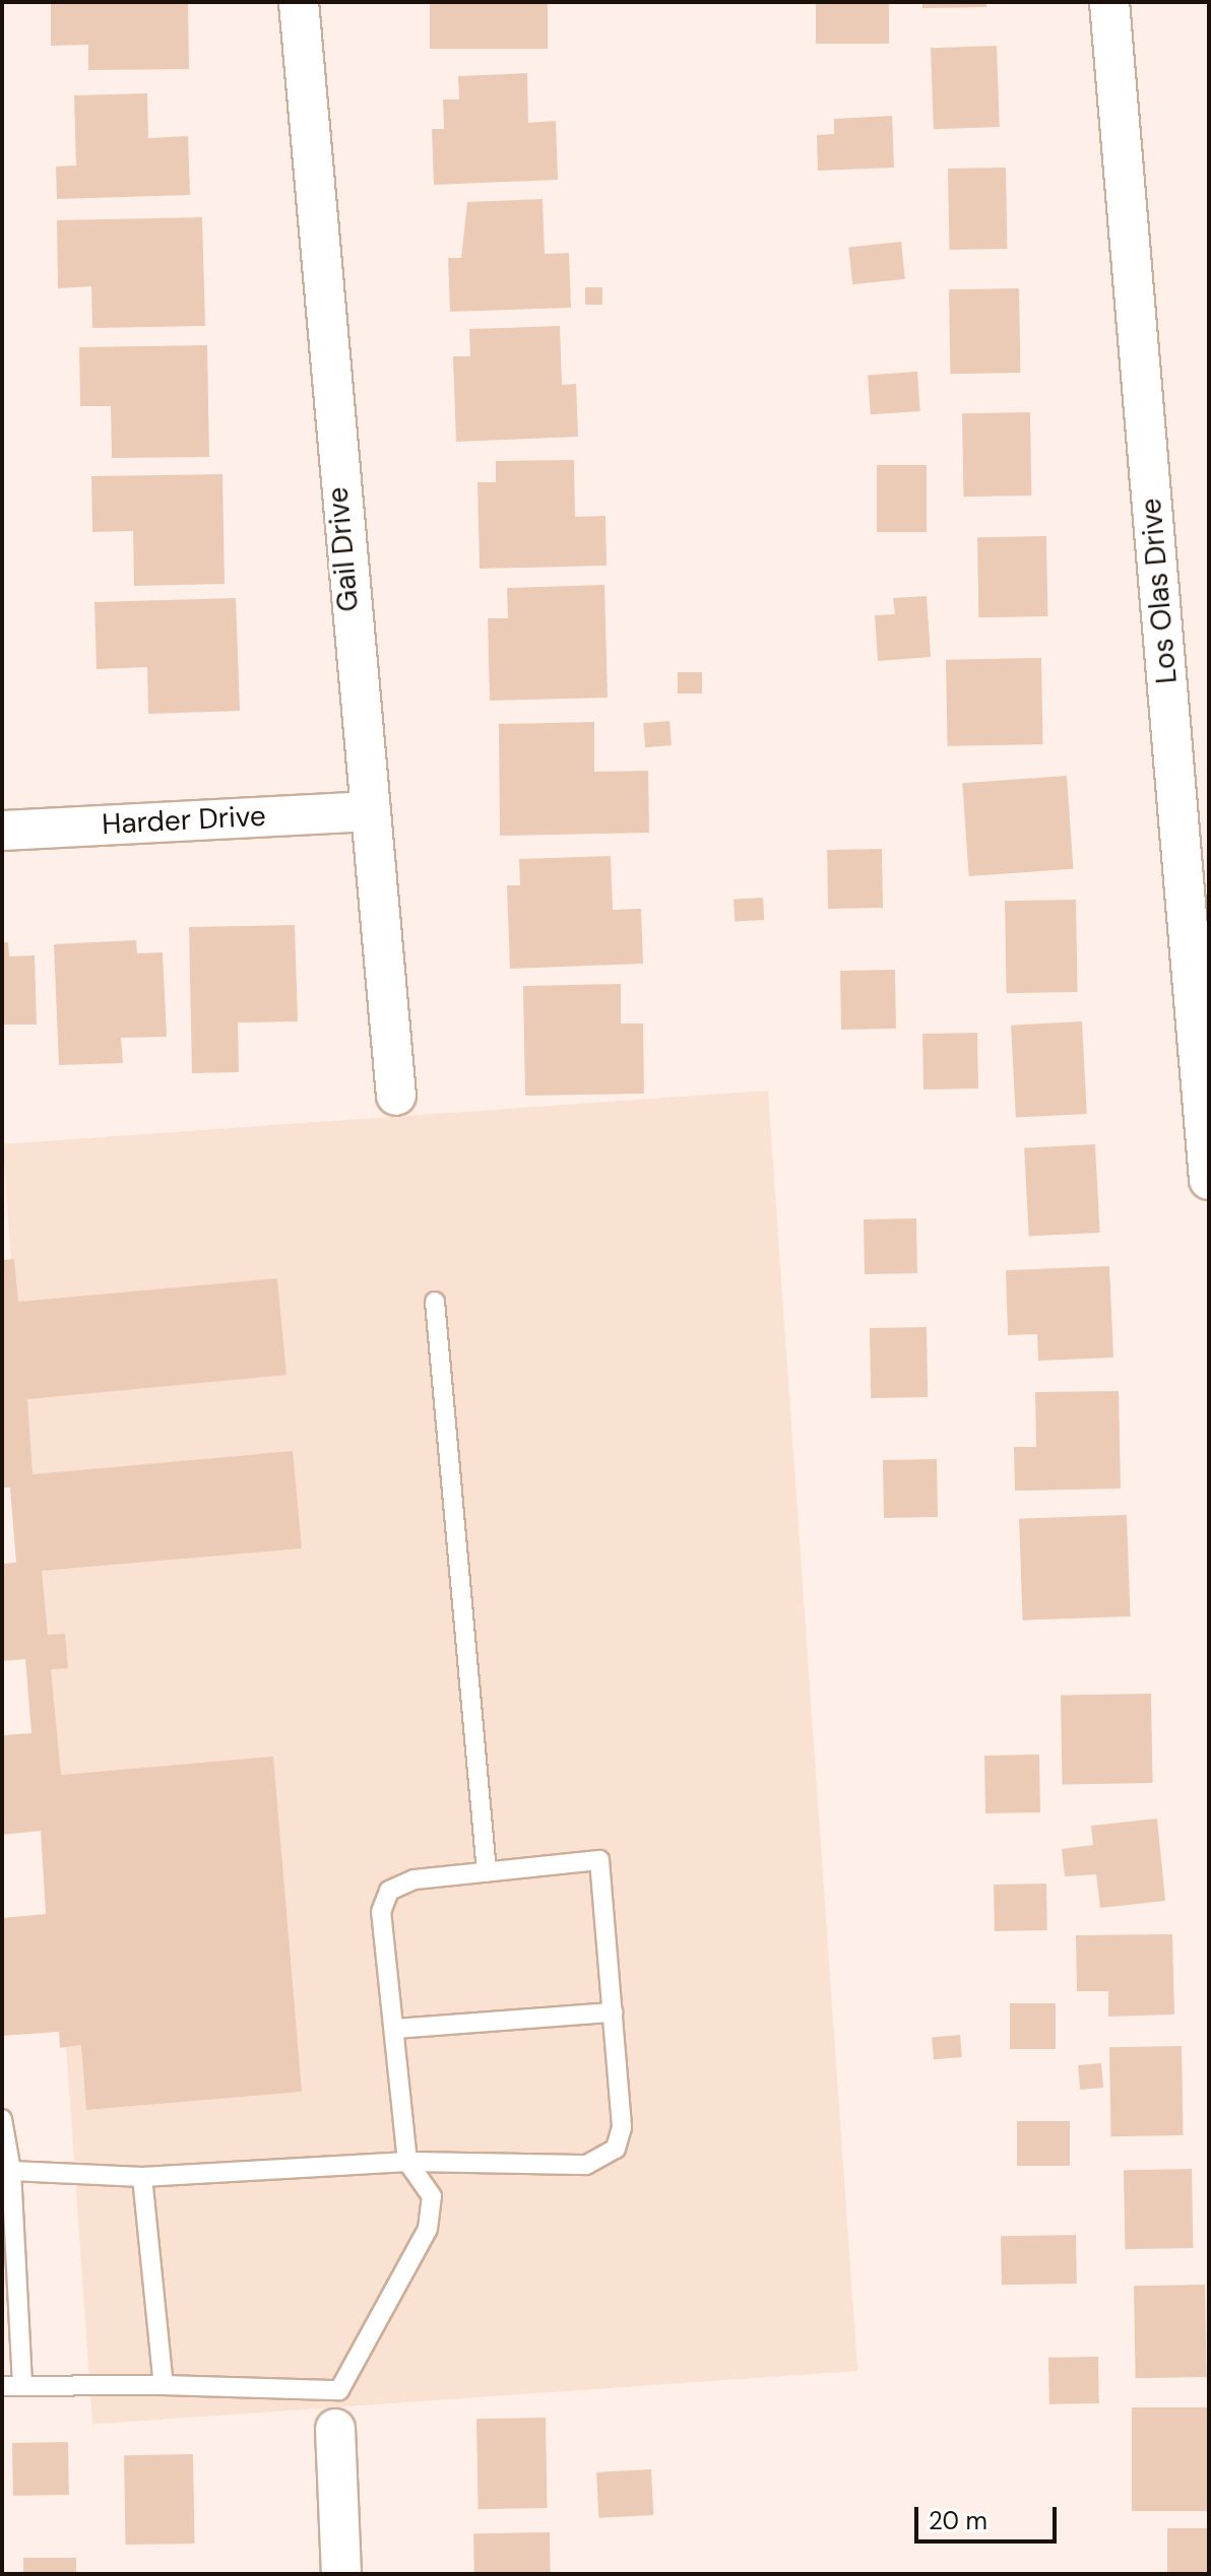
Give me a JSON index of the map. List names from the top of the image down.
{
  "streets": {
    "street": ["Gail Drive", "Los Olas Drive", "Harder Drive"]
  },
  "crossings": [
    ["Gail Drive", "Harder Drive"]
  ],
  "scale_bar": "20 m"
}
